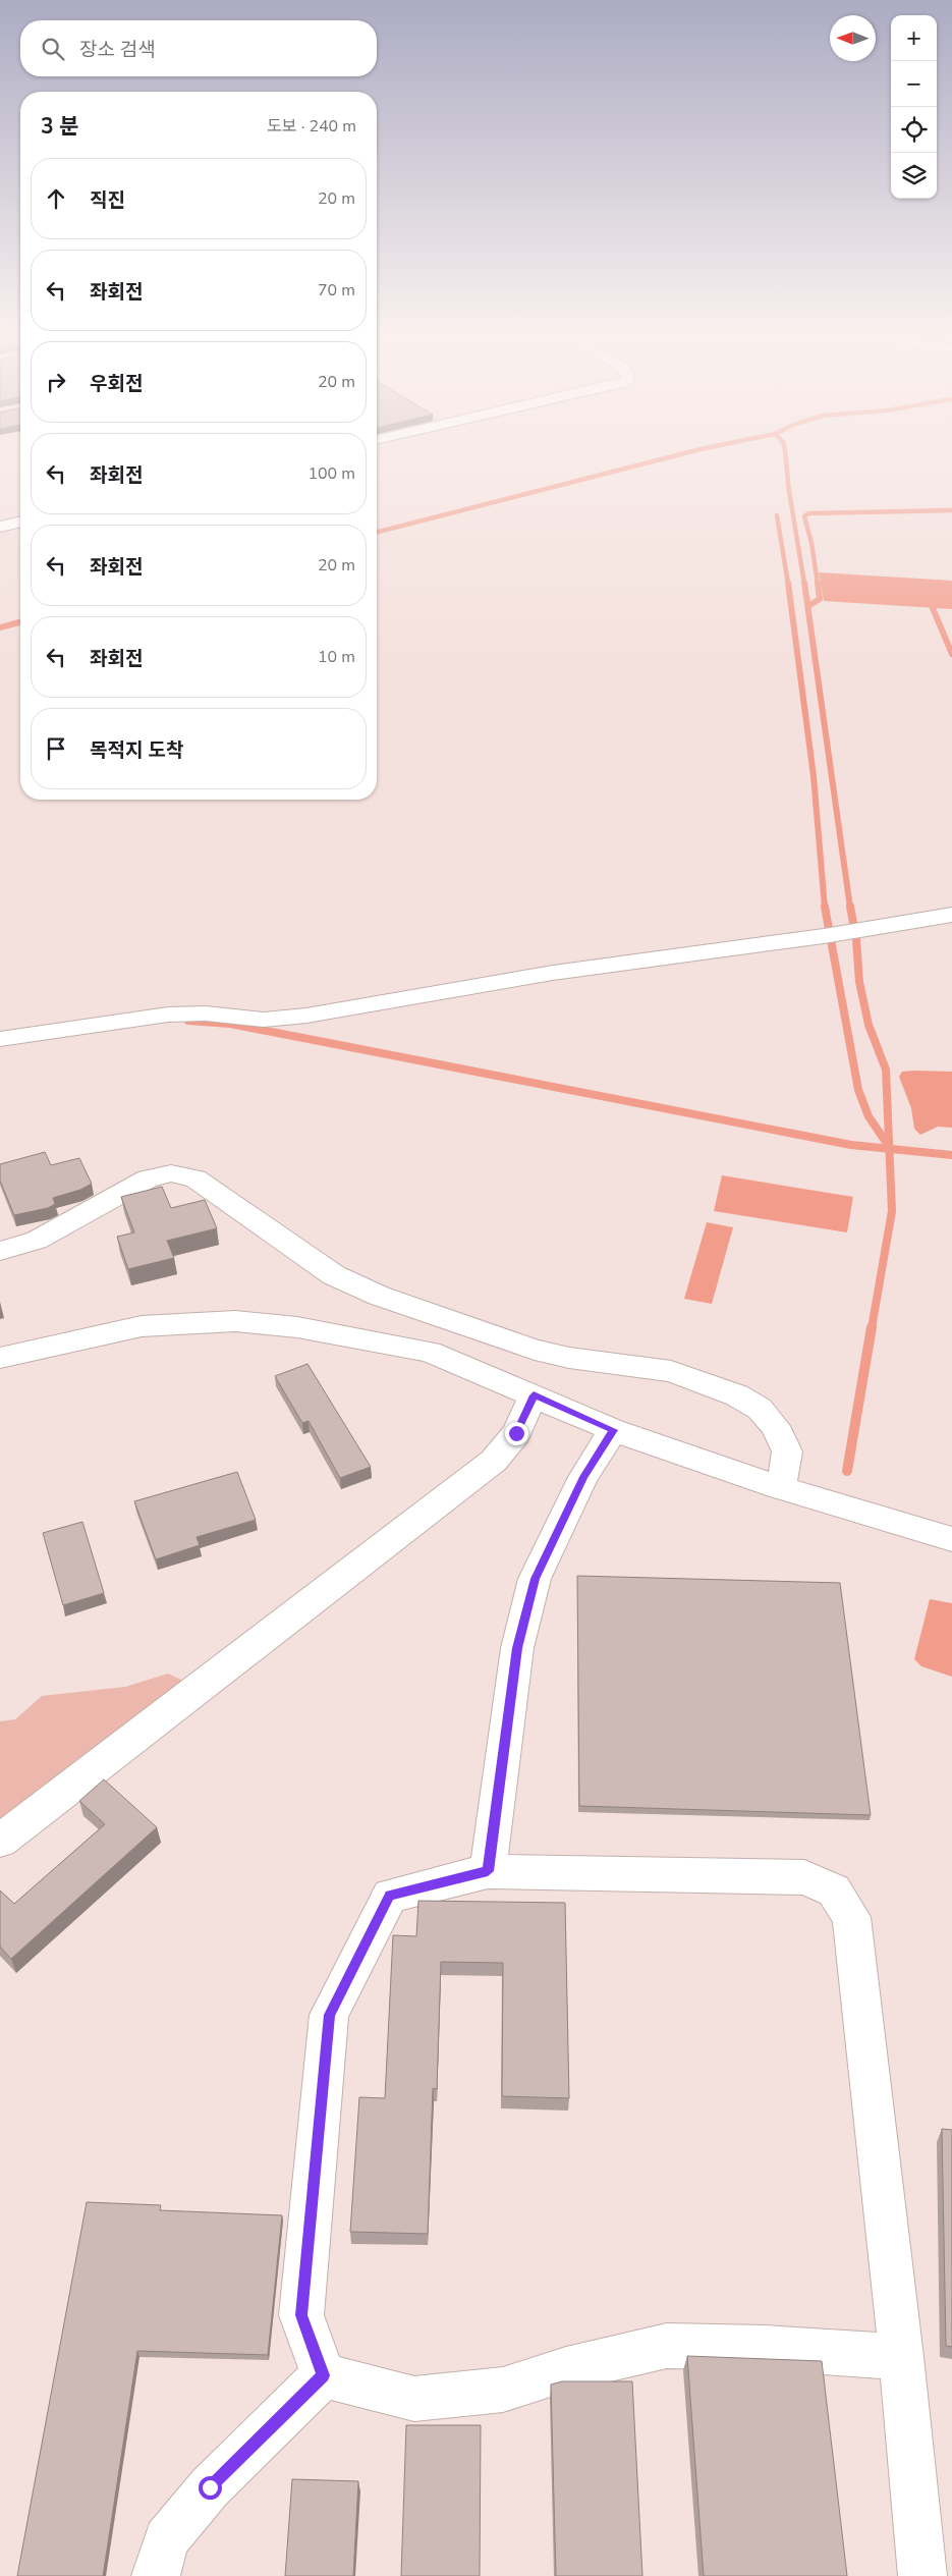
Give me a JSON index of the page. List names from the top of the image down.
{
  "north": "left",
  "page": {
    "map_buttons": ["+", "−"],
    "search": "장소 검색",
    "heading": ["3 분", "도보 · 240 m"],
    "list": [
      ["직진", "20 m"],
      ["좌회전", "70 m"],
      ["우회전", "20 m"],
      ["좌회전", "100 m"],
      ["좌회전", "20 m"],
      ["좌회전", "10 m"],
      "목적지 도착"
    ]
  }
}
